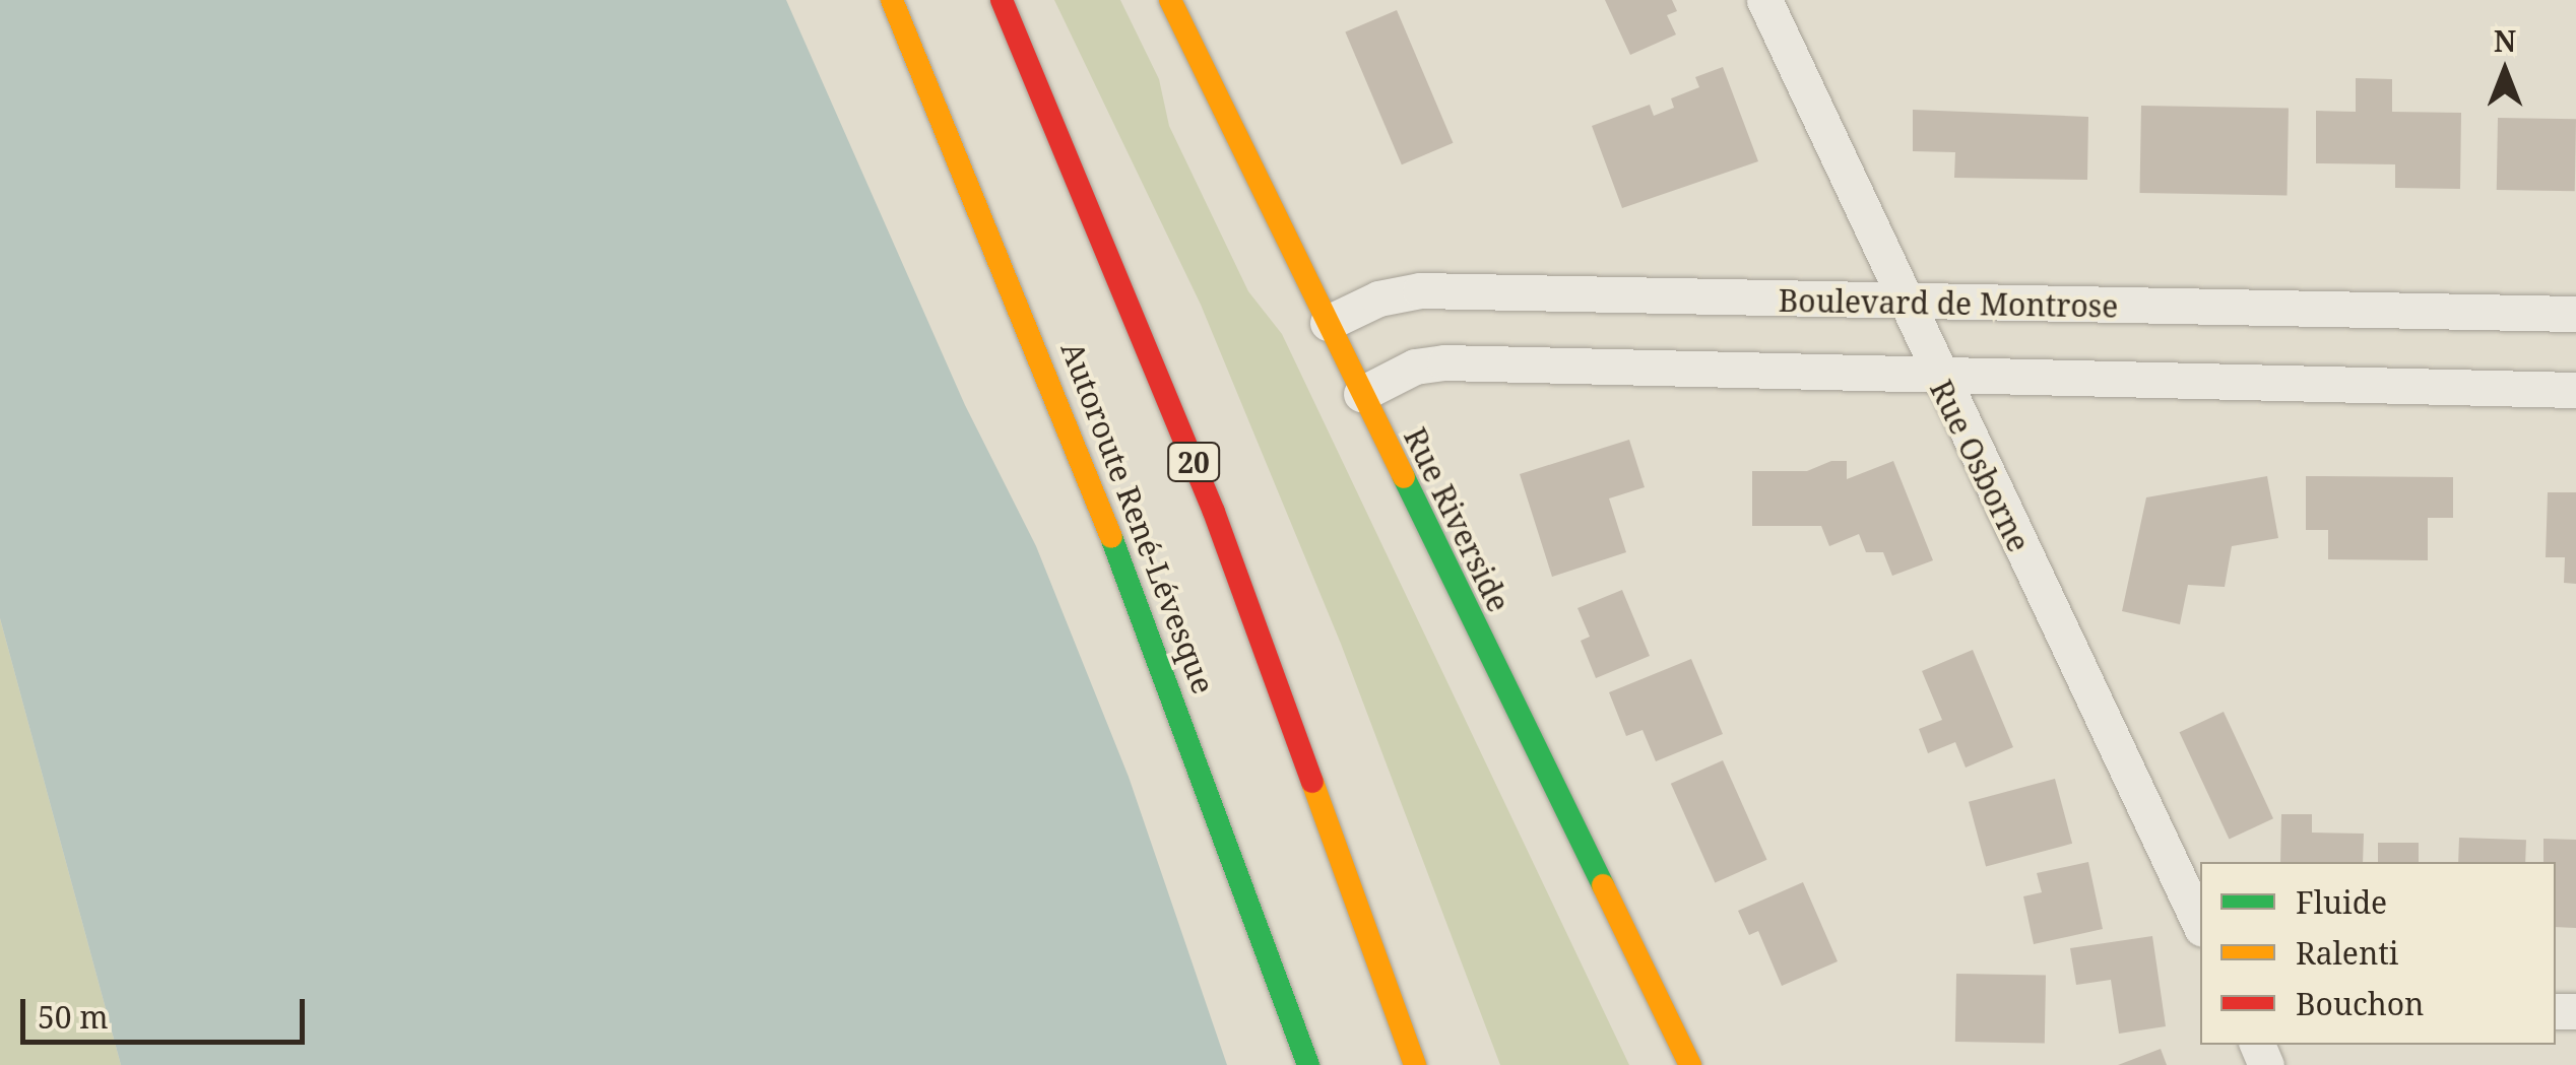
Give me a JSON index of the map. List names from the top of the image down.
{
  "streets": {
    "main road": ["20", "Autoroute René-Lévesque", "Rue Riverside"],
    "street": ["Boulevard de Montrose", "Rue Osborne"]
  },
  "crossings": [
    ["Boulevard de Montrose", "Rue Osborne"],
    ["Boulevard de Montrose", "Rue Riverside"]
  ],
  "legend": ["Fluide", "Ralenti", "Bouchon"],
  "scale_bar": "50 m",
  "north": "top"
}
